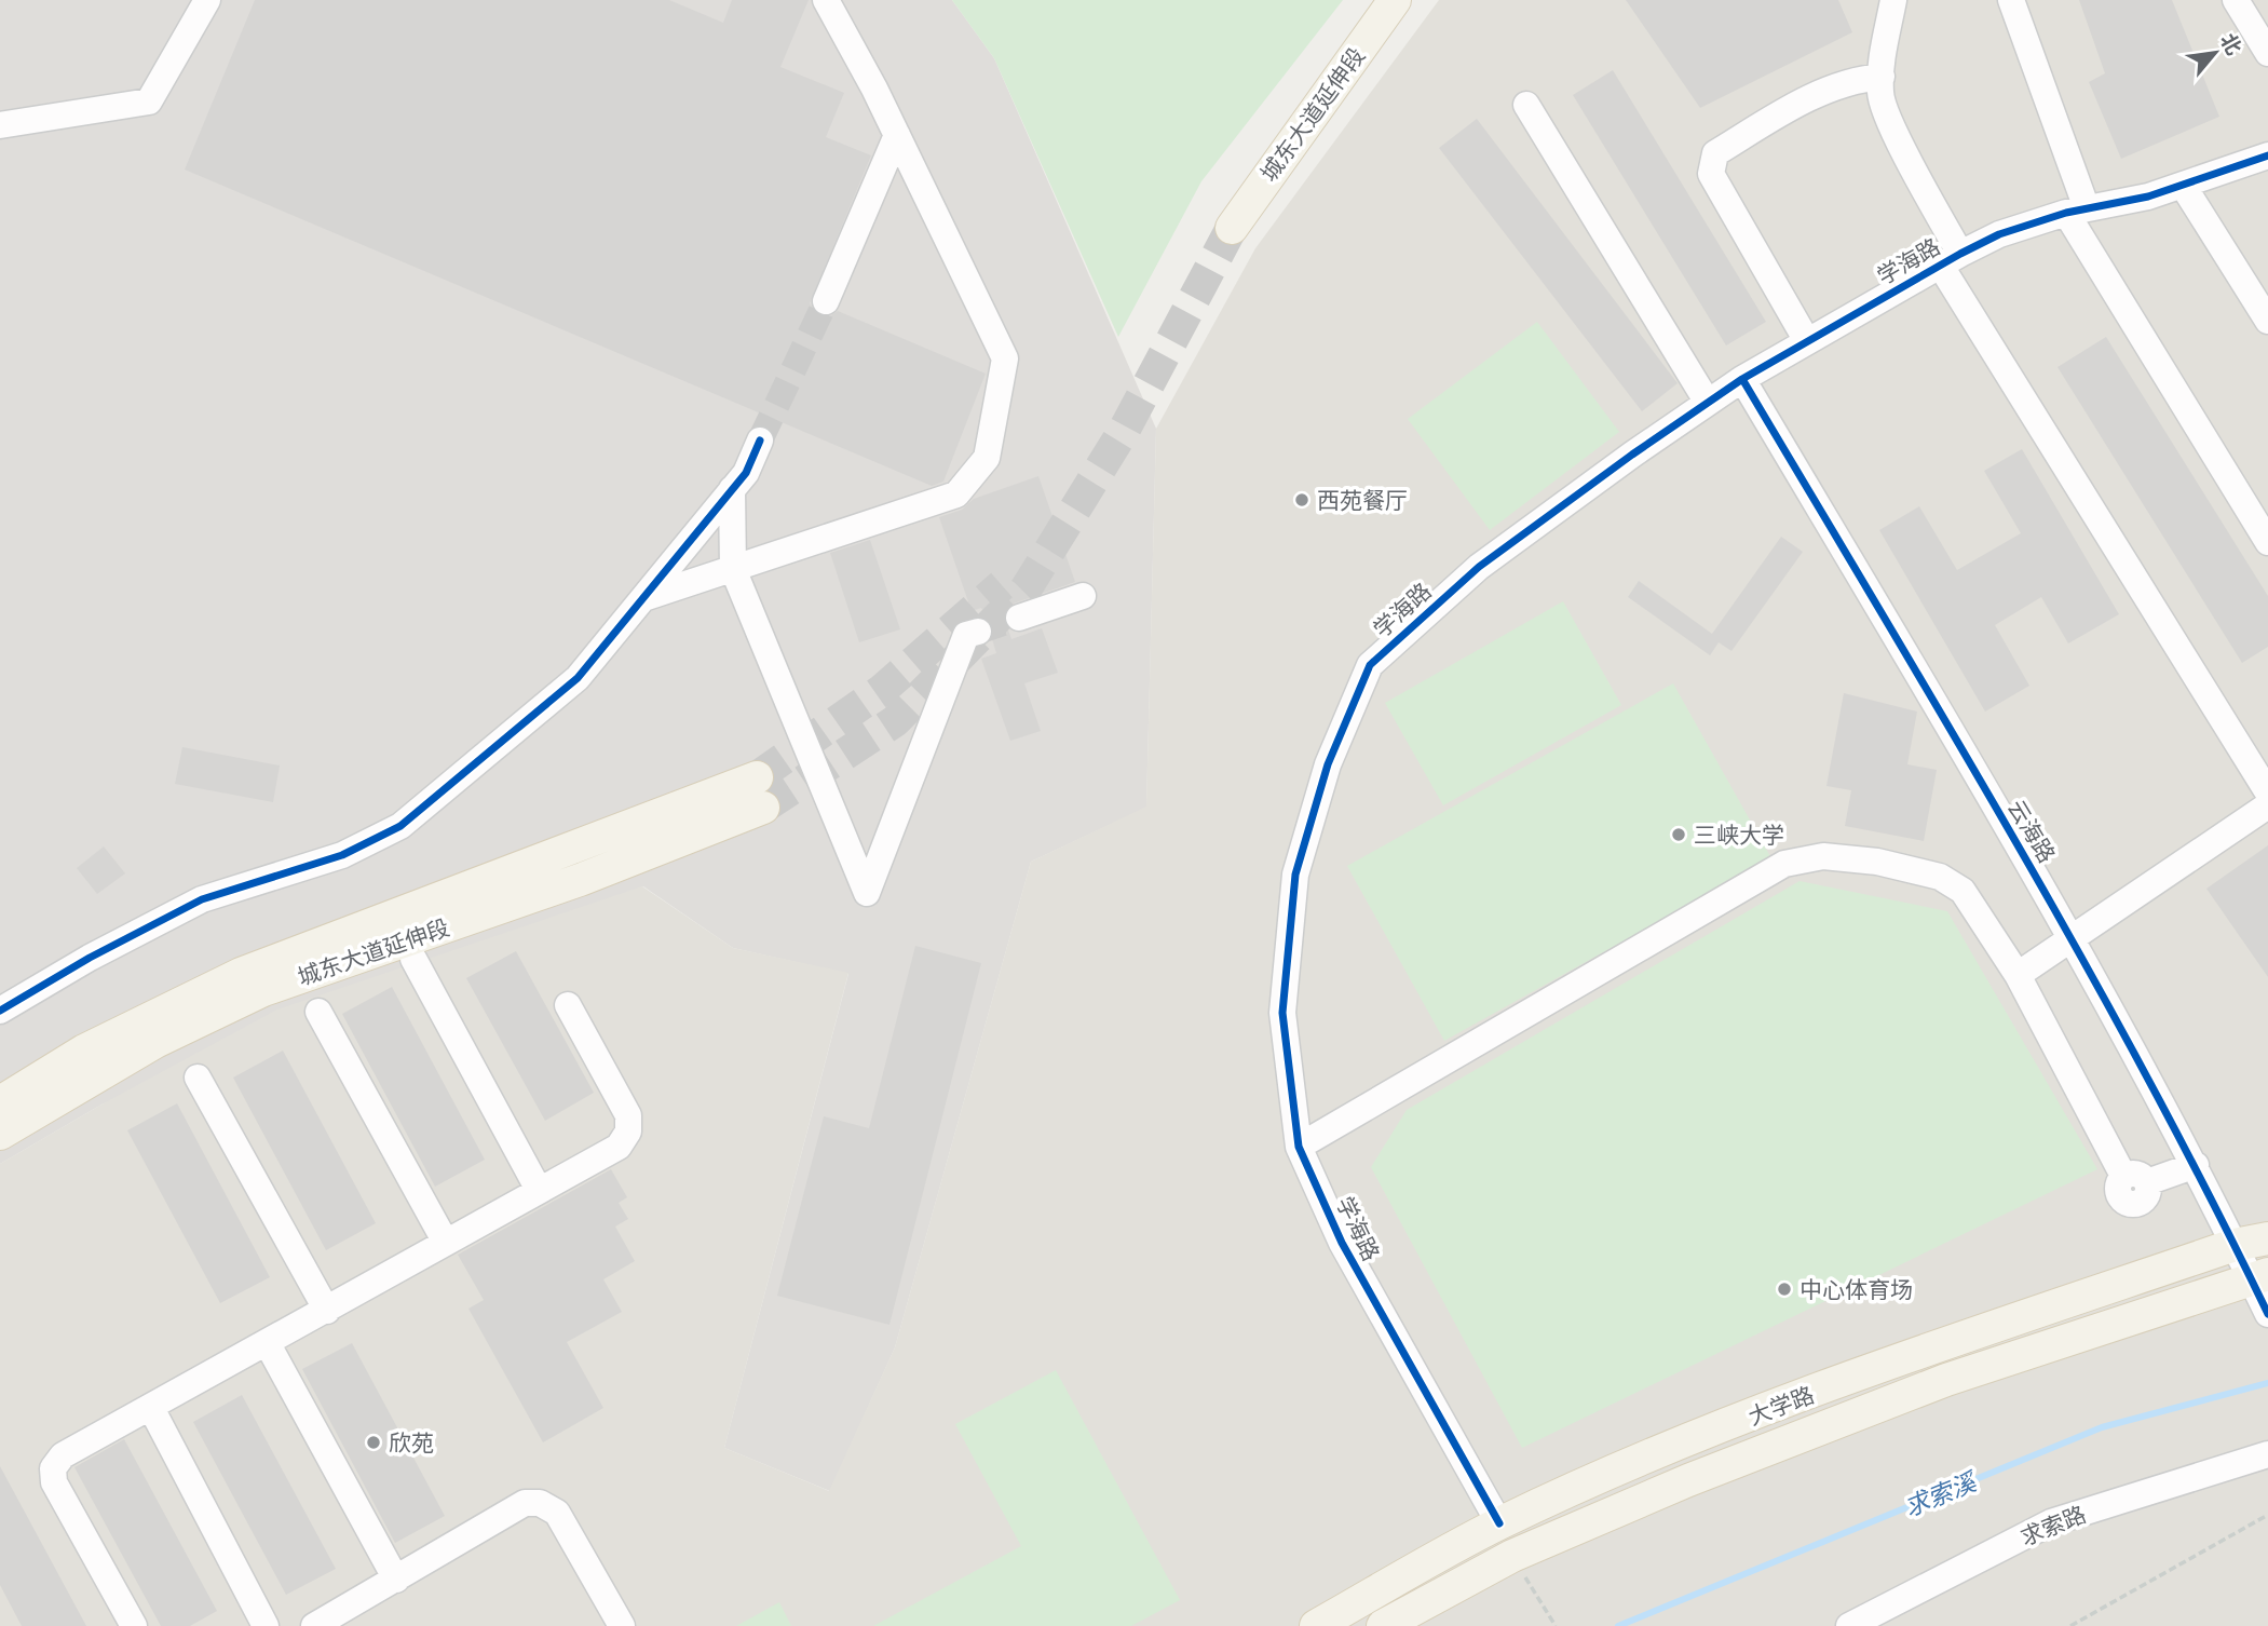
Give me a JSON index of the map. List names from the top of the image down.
{
  "streets": {
    "main road": ["城东大道延伸段", "大学路"],
    "street": ["学海路", "云海路", "求索路"]
  },
  "crossings": [
    ["学海路", "云海路"],
    ["学海路", "大学路"],
    ["云海路", "大学路"]
  ],
  "water": ["求索溪"],
  "places": [
    "西苑餐厅",
    "三峡大学",
    "中心体育场",
    "欣苑"
  ],
  "north": "top right"
}
